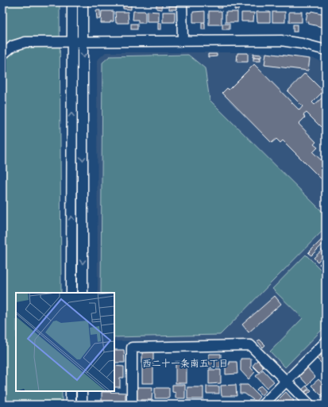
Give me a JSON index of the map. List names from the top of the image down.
{
  "districts": ["西二十一条南五丁目"]
}
